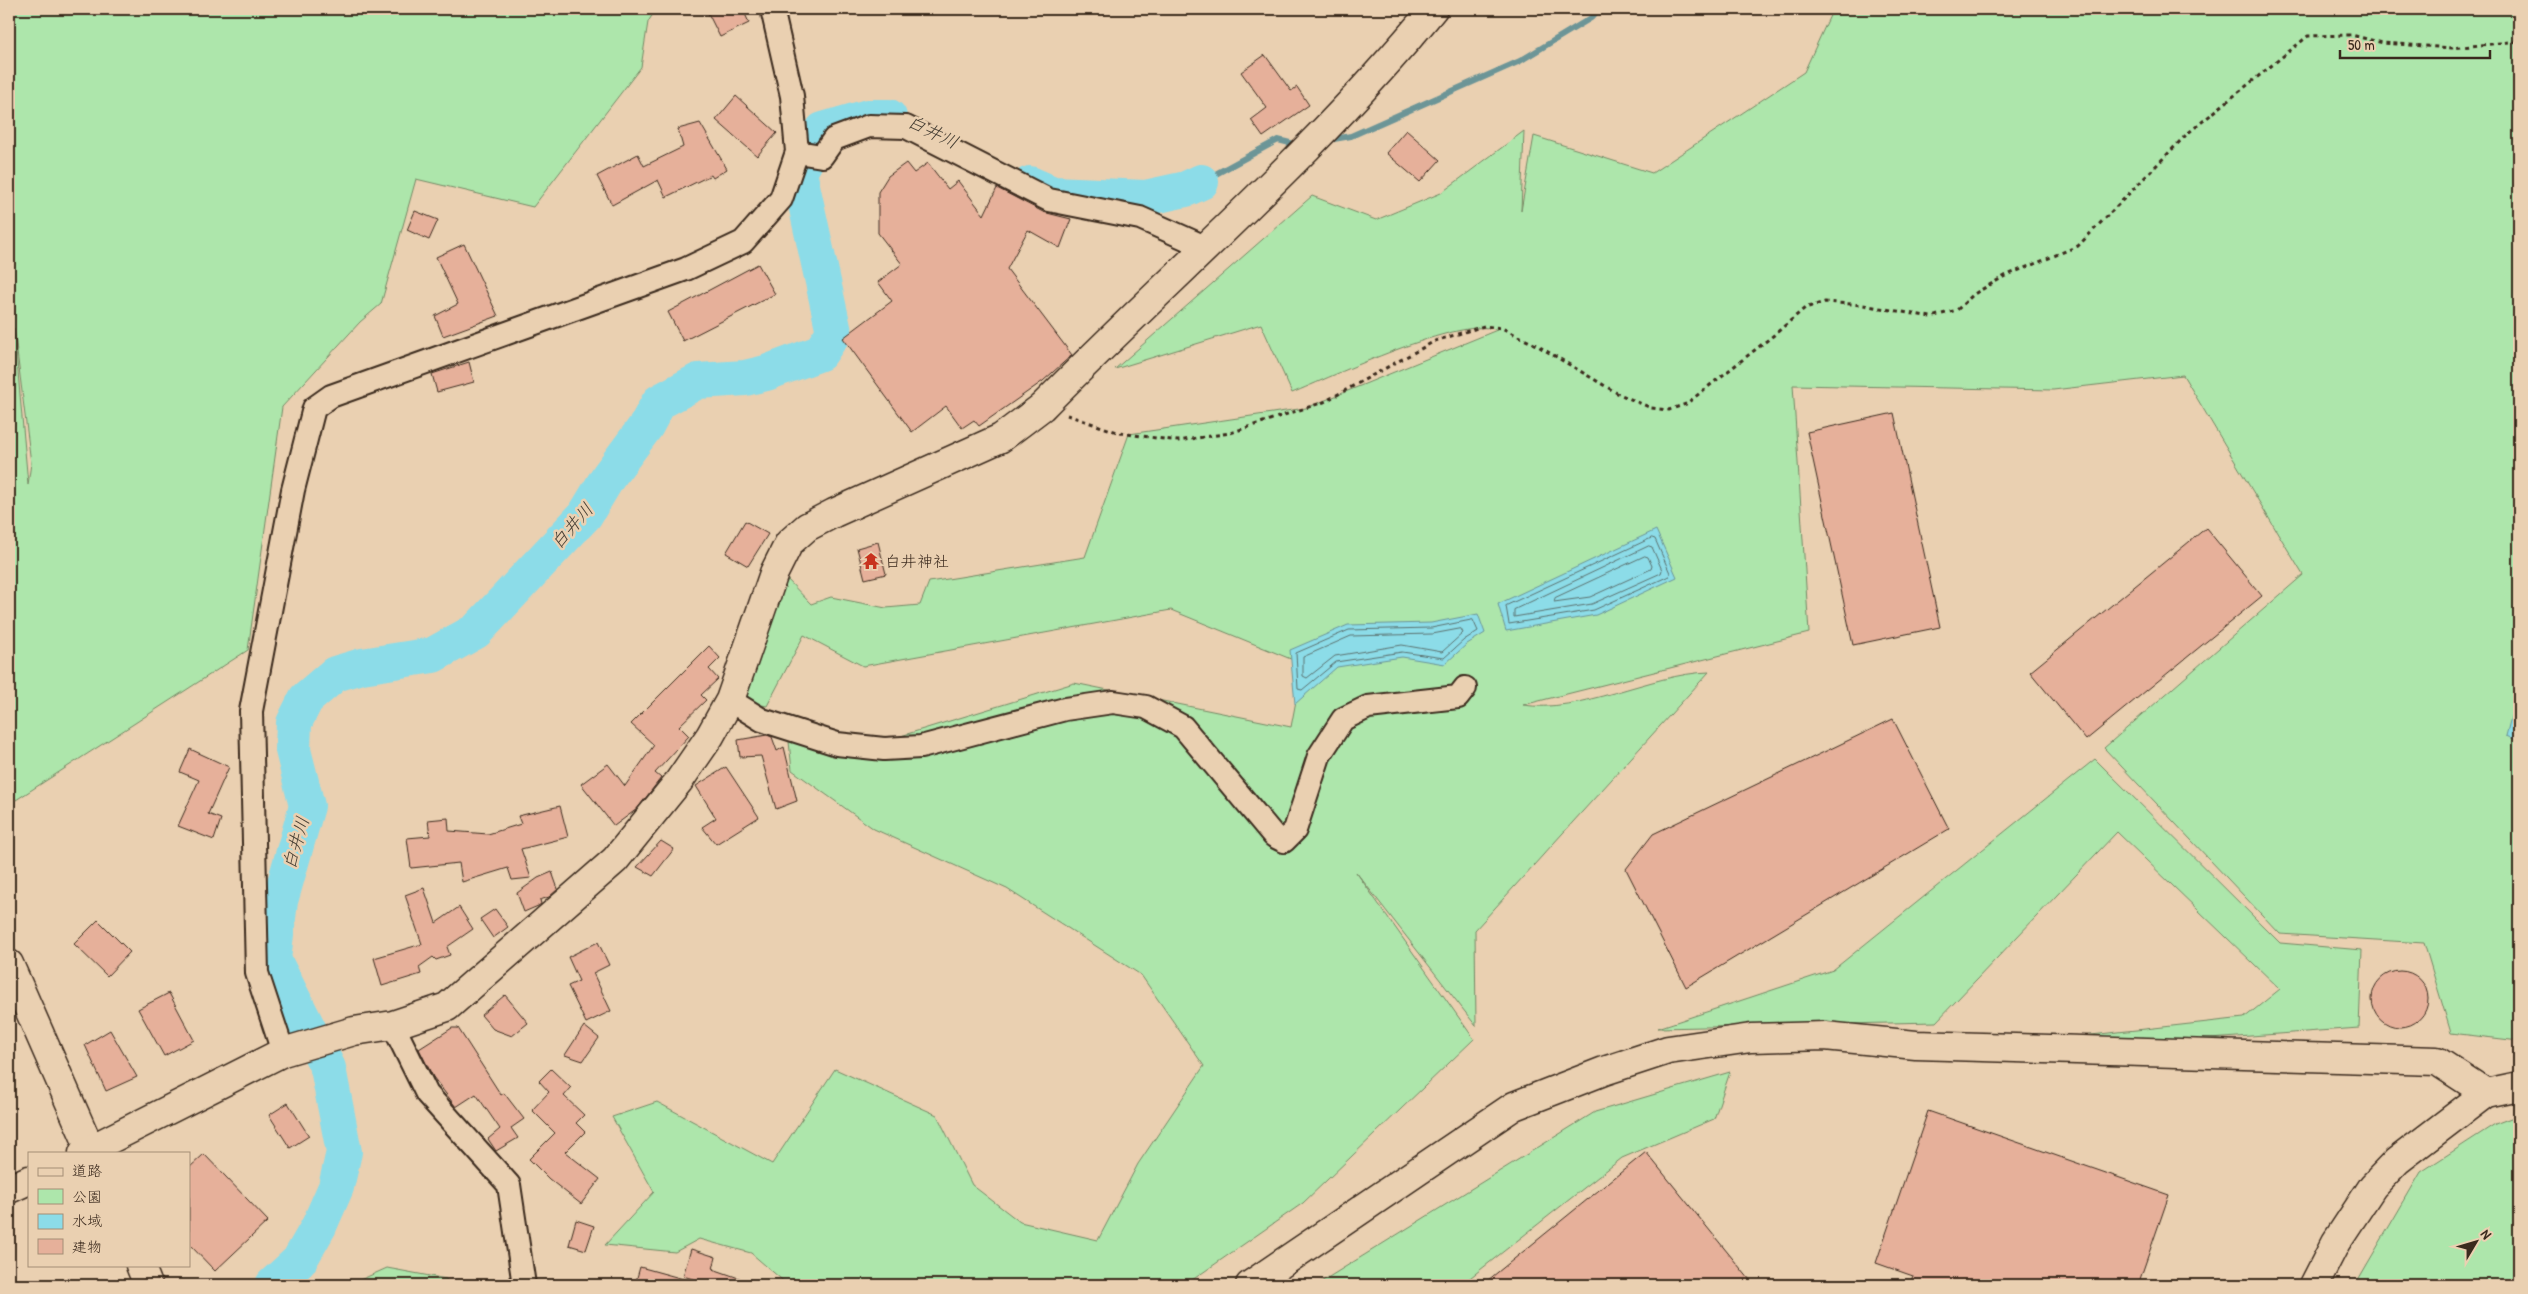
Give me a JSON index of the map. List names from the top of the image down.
{
  "water": ["白井川"],
  "places": {
    "temple": ["白井神社"]
  },
  "legend": [
    "道路",
    "公園",
    "水域",
    "建物"
  ],
  "scale_bar": "50 m",
  "north": "top right"
}
